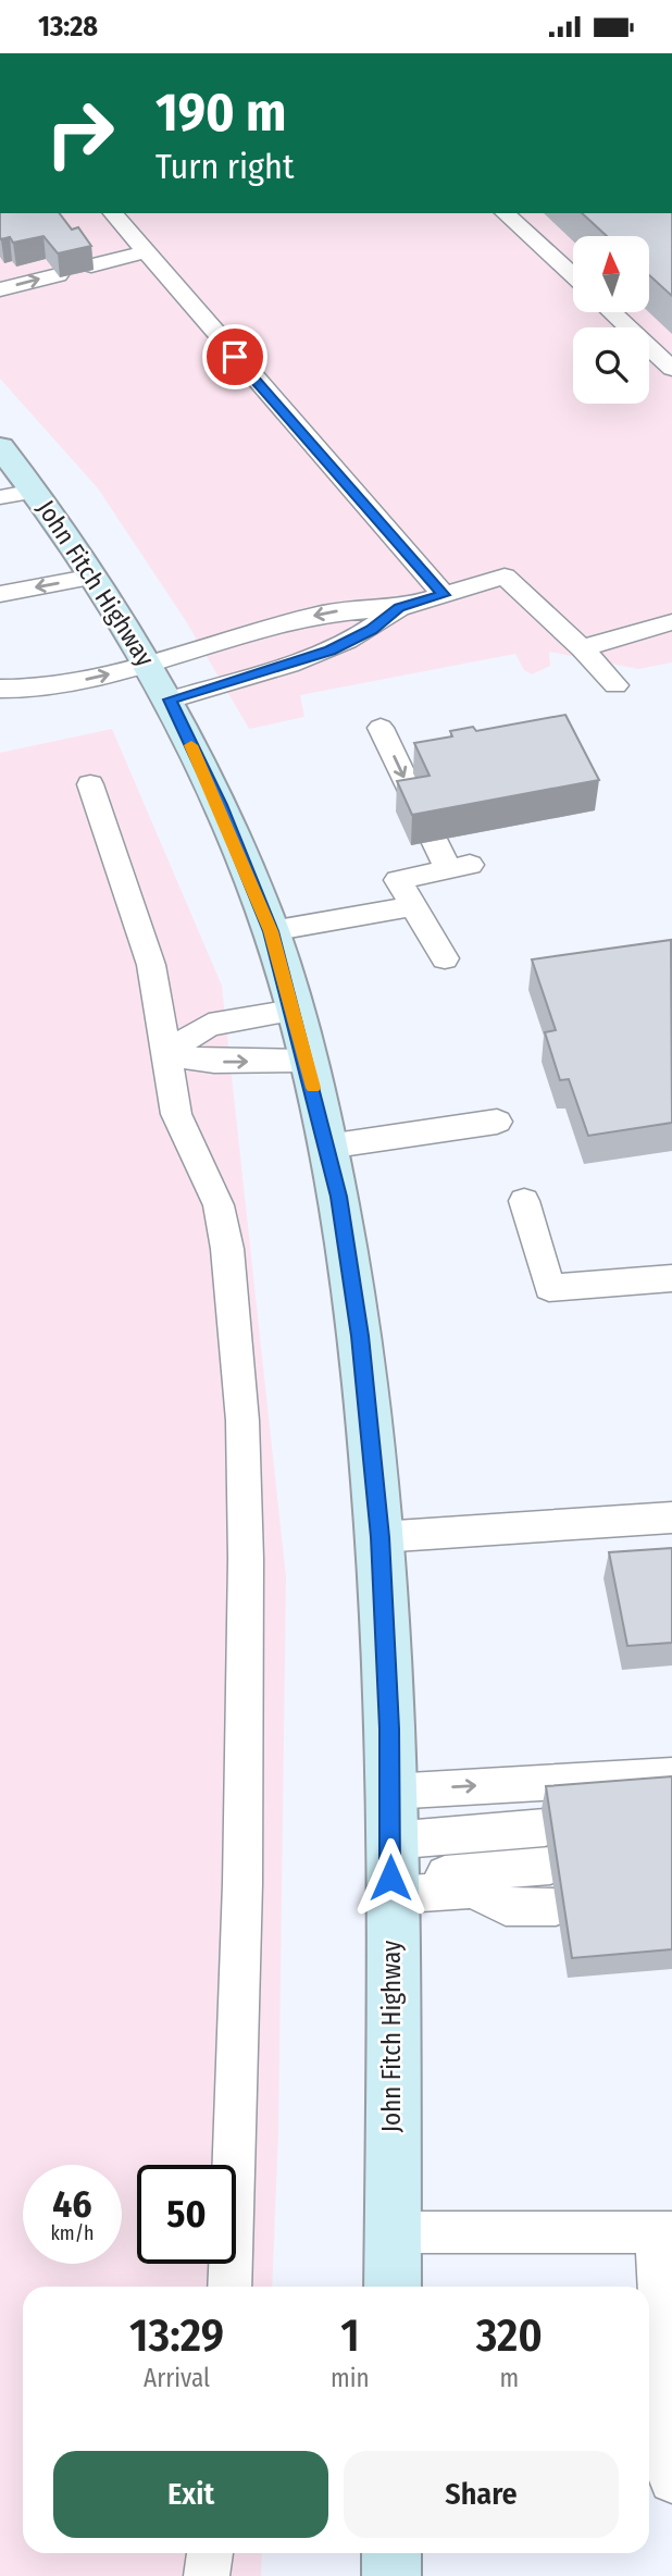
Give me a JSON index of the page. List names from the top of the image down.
{
  "streets": {
    "main road": ["John Fitch Highway"]
  },
  "north": "top",
  "page": {
    "status": "13:28",
    "turn": ["190 m", "Turn right"],
    "speed": "46 km/h",
    "limit": "50",
    "eta": [
      "13:29",
      "Arrival",
      "1",
      "min",
      "320",
      "m"
    ],
    "buttons": ["Exit", "Share"]
  }
}
